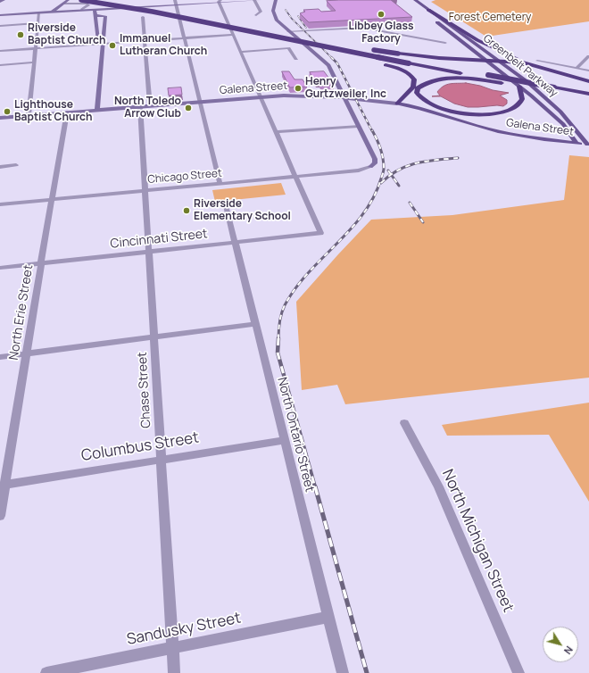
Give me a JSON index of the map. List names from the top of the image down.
{
  "streets": {
    "main road": ["Greenbelt Parkway", "Galena Street"],
    "street": [
      "Chicago Street",
      "Cincinnati Street",
      "North Erie Street",
      "Chase Street",
      "North Ontario Street",
      "Columbus Street",
      "North Michigan Street",
      "Sandusky Street"
    ]
  },
  "crossings": [
    ["Greenbelt Parkway", "Galena Street"],
    ["Galena Street", "North Erie Street"],
    ["Galena Street", "Chase Street"],
    ["Chicago Street", "Cincinnati Street"],
    ["Chicago Street", "North Erie Street"],
    ["Chicago Street", "Chase Street"],
    ["Cincinnati Street", "North Erie Street"],
    ["Cincinnati Street", "Chase Street"],
    ["Cincinnati Street", "North Ontario Street"],
    ["North Erie Street", "Columbus Street"],
    ["Chase Street", "Columbus Street"],
    ["Chase Street", "Sandusky Street"],
    ["North Ontario Street", "Columbus Street"],
    ["North Ontario Street", "Sandusky Street"]
  ],
  "parks": ["Forest Cemetery"],
  "places": [
    "Libbey Glass Factory",
    "Riverside Baptist Church",
    "Immanuel Lutheran Church",
    "Henry Gurtzweiler, Inc",
    "North Toledo Arrow Club",
    "Lighthouse Baptist Church",
    "Riverside Elementary School"
  ],
  "north": "bottom right"
}
